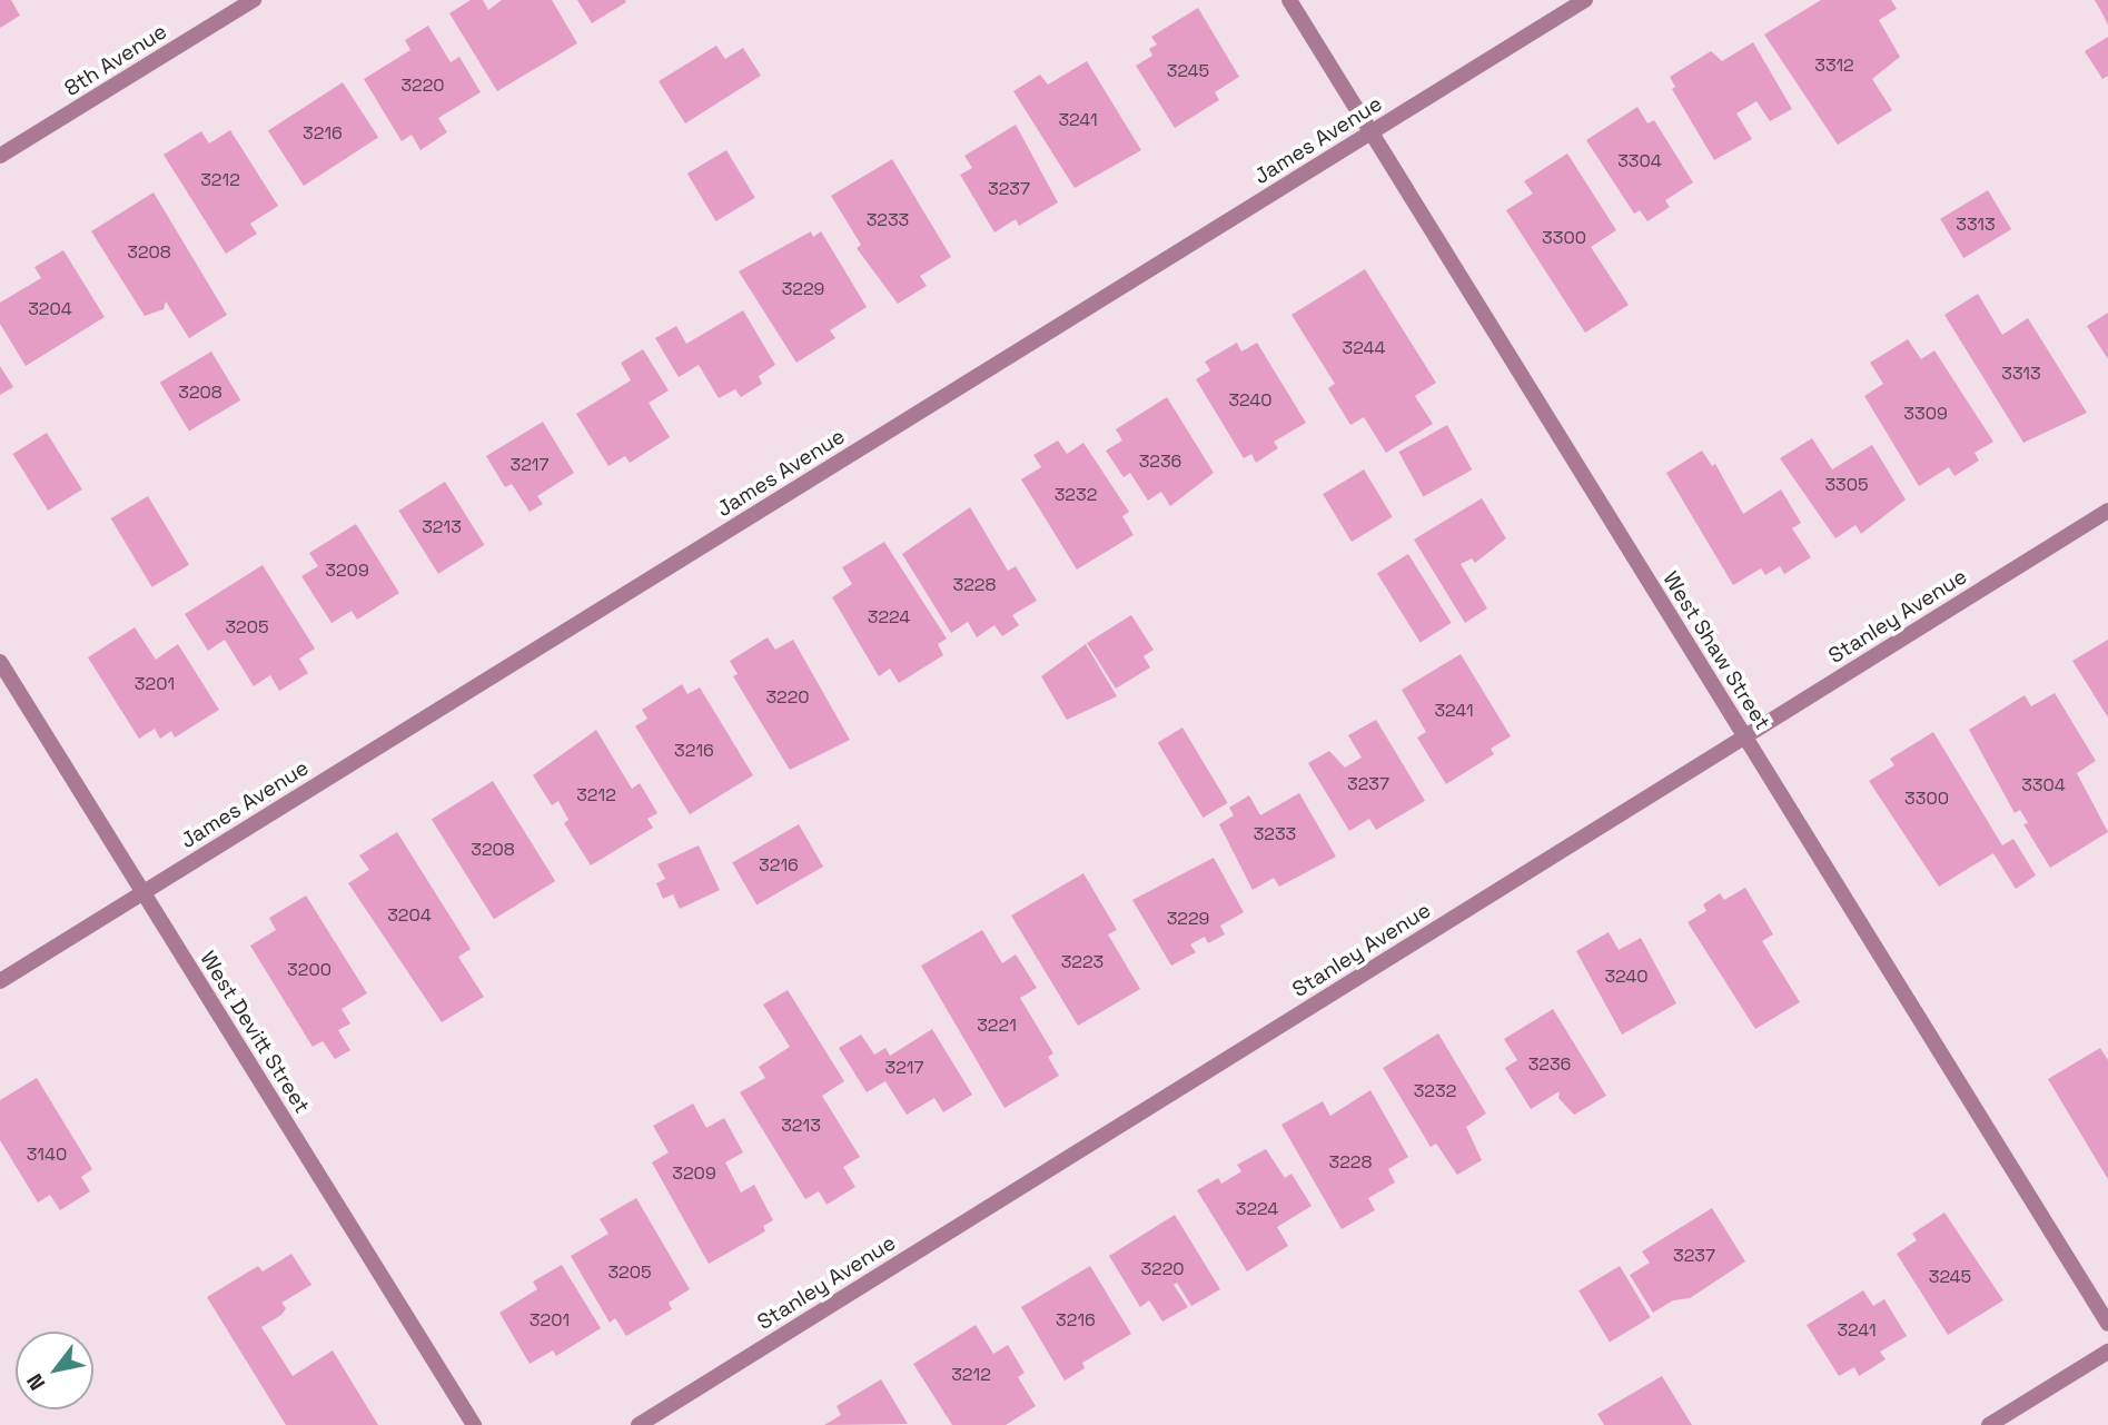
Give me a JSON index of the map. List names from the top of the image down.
{
  "streets": {
    "street": [
      "8th Avenue",
      "James Avenue",
      "Stanley Avenue",
      "West Shaw Street",
      "West Devitt Street"
    ]
  },
  "crossings": [
    ["James Avenue", "West Shaw Street"],
    ["James Avenue", "West Devitt Street"],
    ["Stanley Avenue", "West Shaw Street"]
  ],
  "house_numbers": [
    "3312",
    "3245",
    "3220",
    "3241",
    "3216",
    "3304",
    "3212",
    "3237",
    "3233",
    "3313",
    "3300",
    "3208",
    "3229",
    "3204",
    "3244",
    "3313",
    "3208",
    "3240",
    "3309",
    "3236",
    "3217",
    "3305",
    "3232",
    "3213",
    "3209",
    "3228",
    "3224",
    "3205",
    "3201",
    "3220",
    "3241",
    "3216",
    "3237",
    "3304",
    "3212",
    "3300",
    "3233",
    "3208",
    "3216",
    "3204",
    "3229",
    "3223",
    "3200",
    "3240",
    "3221",
    "3236",
    "3217",
    "3232",
    "3213",
    "3140",
    "3228",
    "3209",
    "3224",
    "3237",
    "3220",
    "3205",
    "3245",
    "3201",
    "3216",
    "3241",
    "3212"
  ],
  "north": "bottom left"
}
